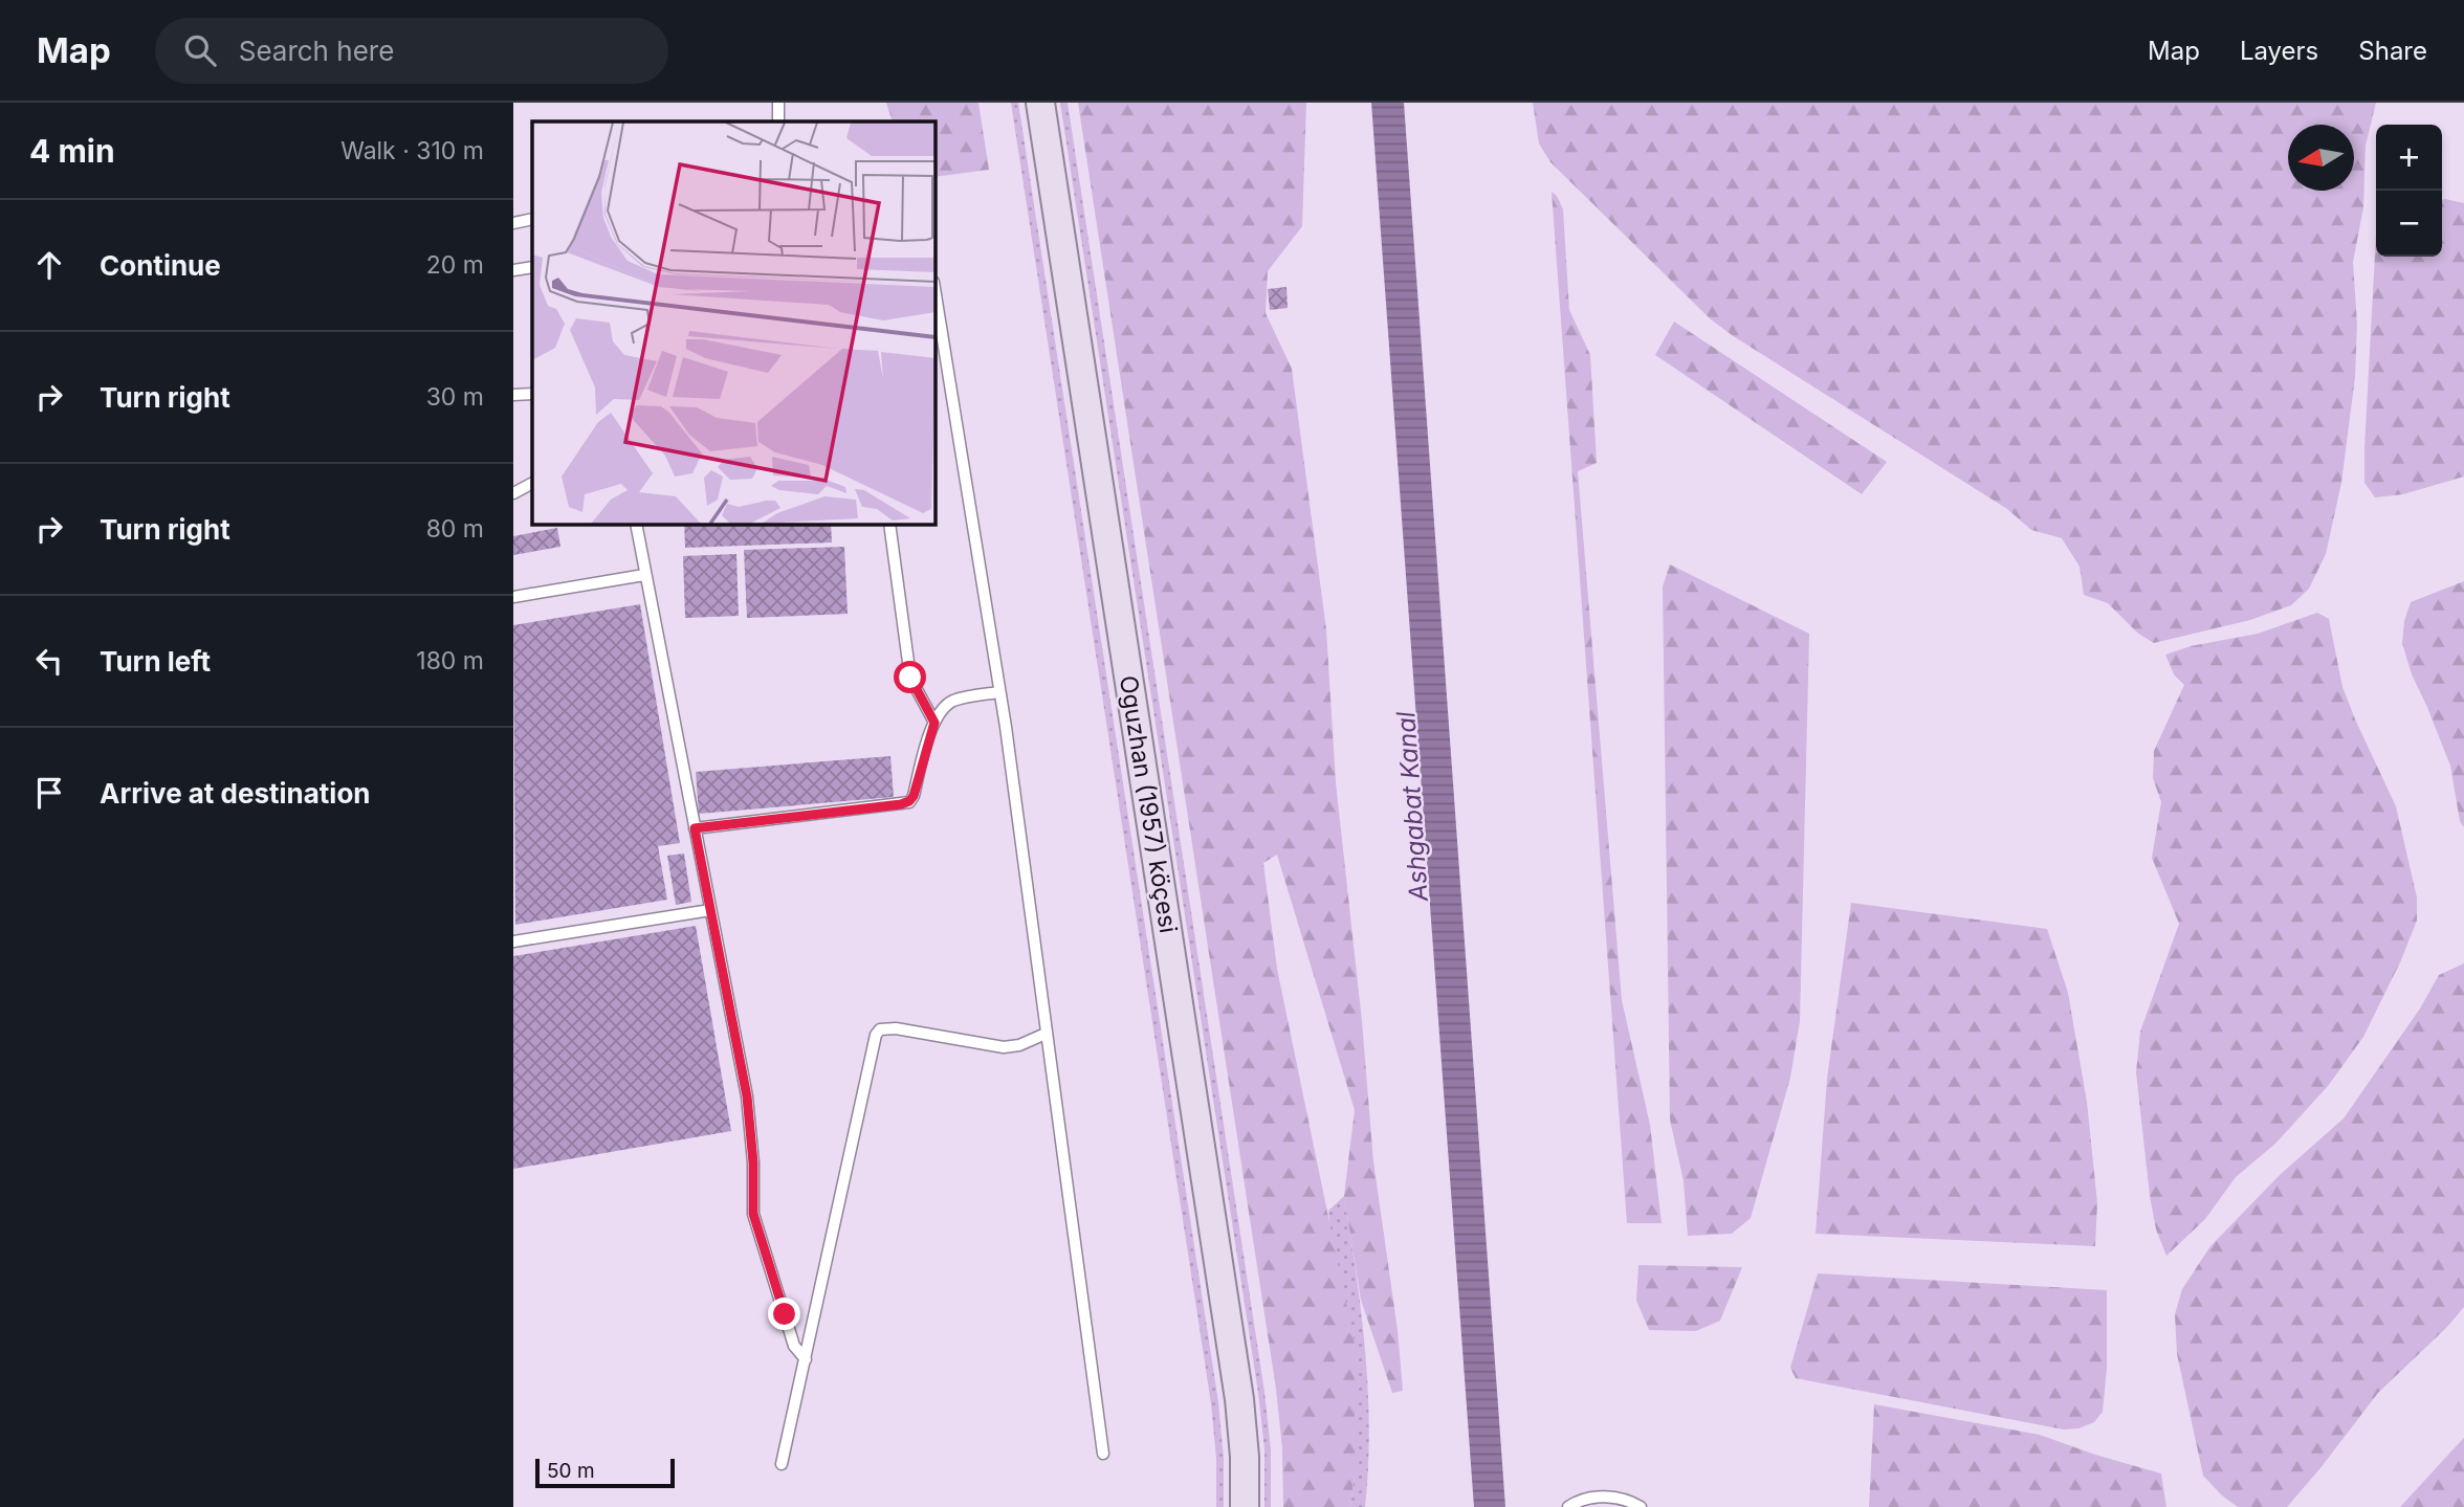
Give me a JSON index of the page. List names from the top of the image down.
{
  "streets": {
    "main road": ["Oguzhan (1957) köçesi"]
  },
  "water": ["Ashgabat Kanal"],
  "scale_bar": "50 m",
  "north": "left",
  "page": {
    "header": "Map",
    "search": "Search here",
    "nav": ["Map", "Layers", "Share"],
    "heading": ["4 min", "Walk · 310 m"],
    "map_buttons": ["+", "−"],
    "list": [
      ["Continue", "20 m"],
      ["Turn right", "30 m"],
      ["Turn right", "80 m"],
      ["Turn left", "180 m"],
      "Arrive at destination"
    ],
    "scale": "50 m"
  }
}
